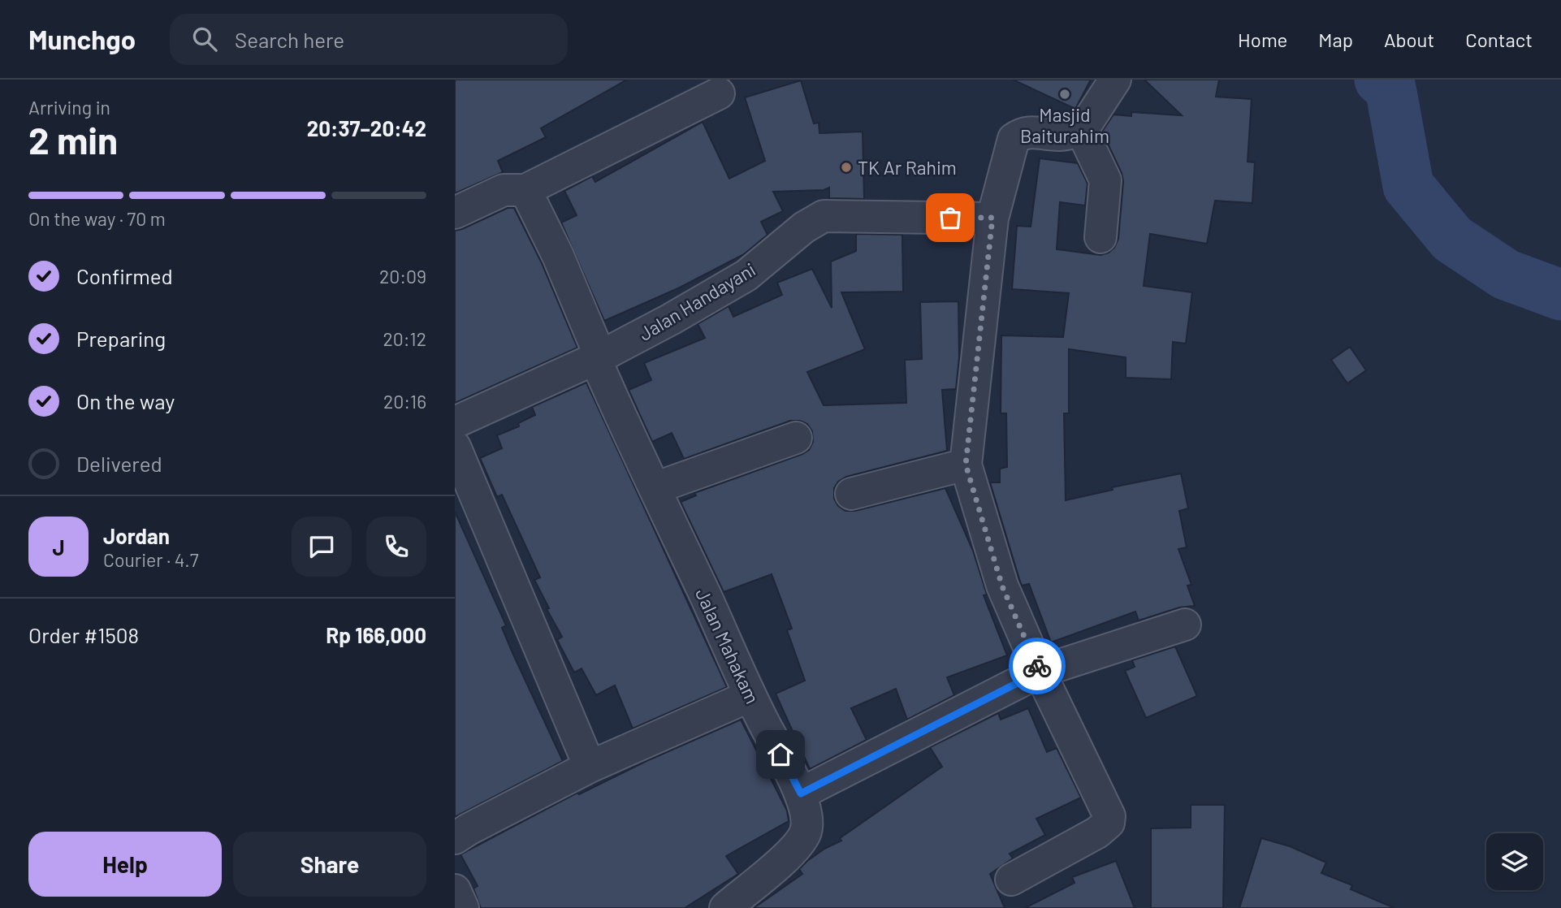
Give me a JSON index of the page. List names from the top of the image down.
{
  "streets": {
    "street": ["Jalan Handayani", "Jalan Mahakam"]
  },
  "crossings": [
    ["Jalan Handayani", "Jalan Mahakam"]
  ],
  "places": ["Masjid Baiturahim", "TK Ar Rahim"],
  "page": {
    "header": "Munchgo",
    "search": "Search here",
    "nav": [
      "Home",
      "Map",
      "About",
      "Contact"
    ],
    "heading": ["2 min", "Arriving in", "20:37–20:42"],
    "panel": [
      "Jordan",
      "Courier · 4.7",
      "Order #1508",
      "Rp 166,000"
    ],
    "bar": "On the way · 70 m",
    "list": [
      ["Confirmed", "20:09"],
      ["Preparing", "20:12"],
      ["On the way", "20:16"],
      "Delivered"
    ],
    "round": "J",
    "buttons": ["Help", "Share"]
  }
}
